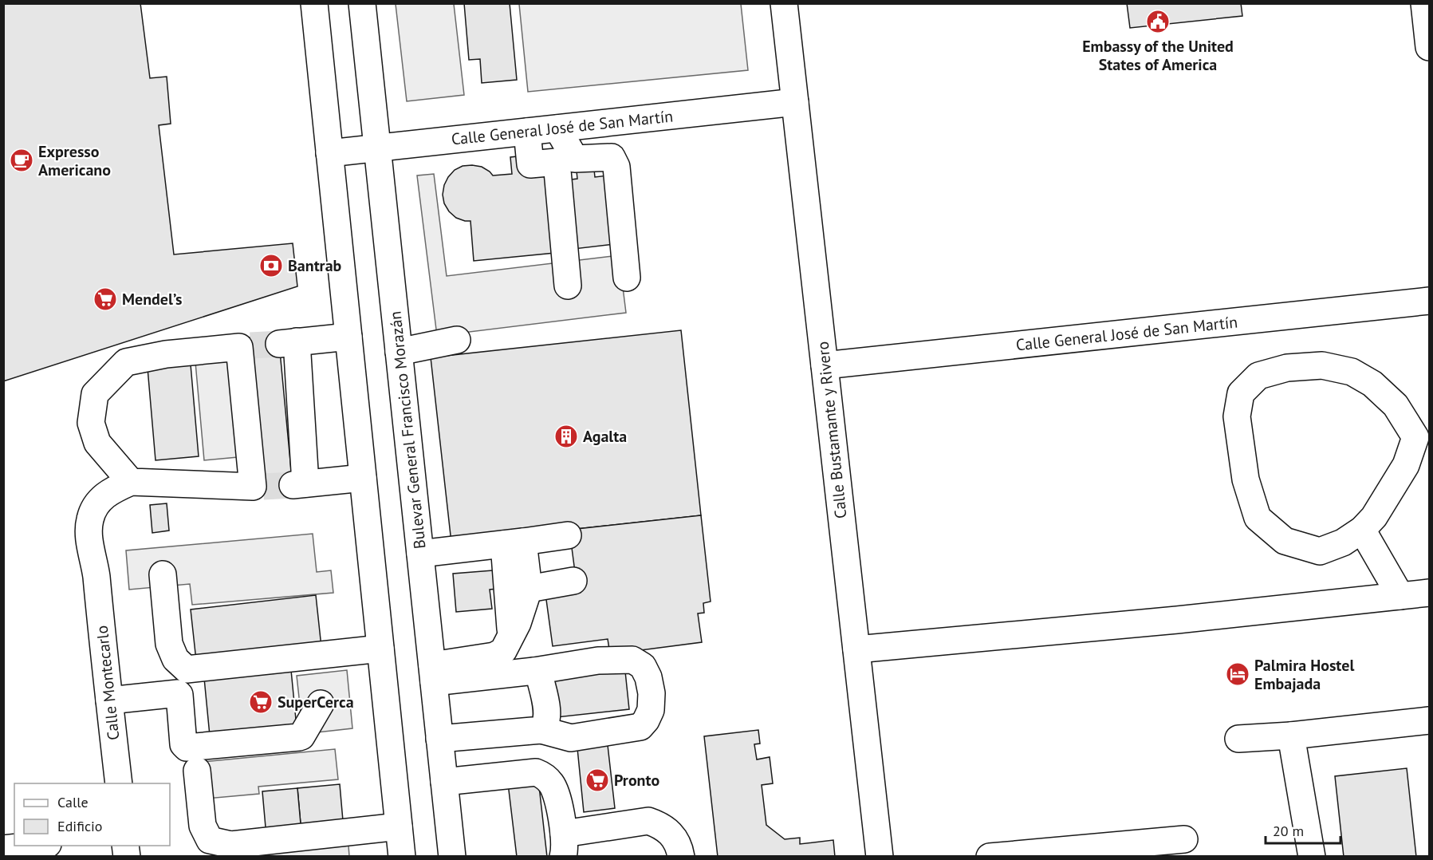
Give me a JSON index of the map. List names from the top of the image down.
{
  "streets": {
    "street": [
      "Calle General José de San Martín",
      "Bulevar General Francisco Morazán",
      "Calle Bustamante y Rivero",
      "Calle Montecarlo"
    ]
  },
  "crossings": [
    ["Calle General José de San Martín", "Bulevar General Francisco Morazán"],
    ["Calle General José de San Martín", "Calle Bustamante y Rivero"]
  ],
  "places": {
    "public building": ["Embassy of the United States of America"],
    "cafe": ["Expresso Americano"],
    "bank": ["Bantrab"],
    "supermarket": ["Mendel’s", "SuperCerca", "Pronto"],
    "building": ["Agalta"],
    "hotel": ["Palmira Hostel Embajada"]
  },
  "legend": ["Calle", "Edificio"],
  "scale_bar": "20 m"
}
